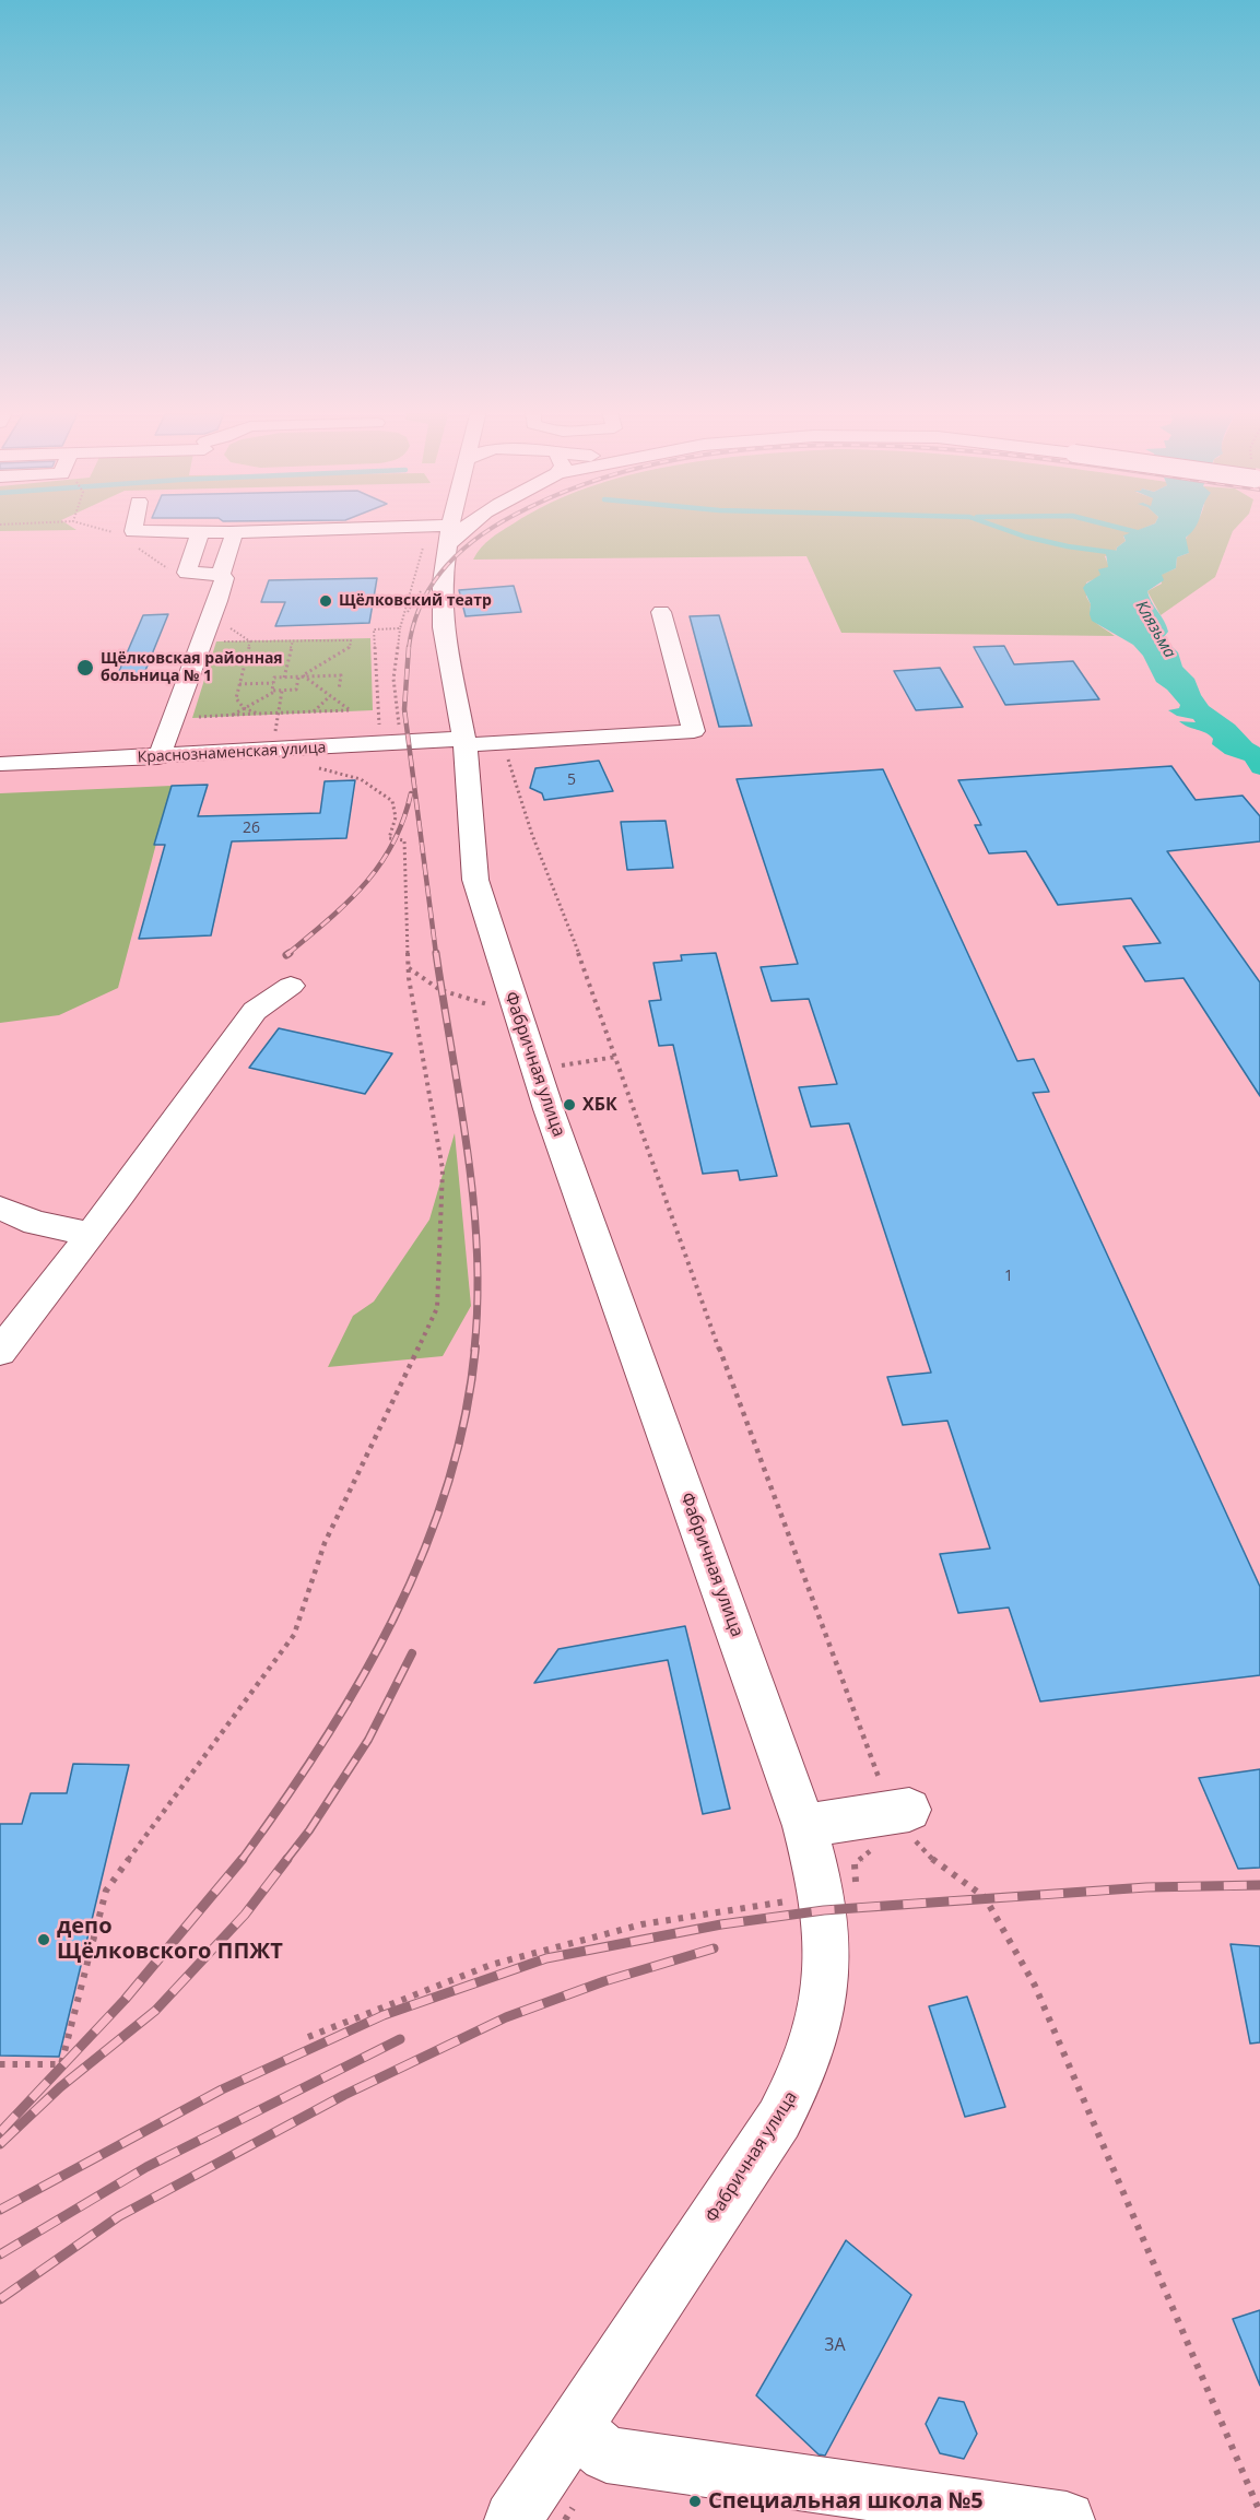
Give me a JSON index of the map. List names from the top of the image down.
{
  "streets": {
    "street": ["Краснознаменская улица", "Фабричная улица"]
  },
  "crossings": [
    ["Краснознаменская улица", "Фабричная улица"]
  ],
  "water": ["Клязьма"],
  "places": [
    "Щёлковский театр",
    "Щёлковская районная больница № 1",
    "ХБК",
    "депо Щёлковского ППЖТ",
    "Специальная школа №5"
  ],
  "house_numbers": [
    "5",
    "26",
    "1",
    "3А"
  ]
}
